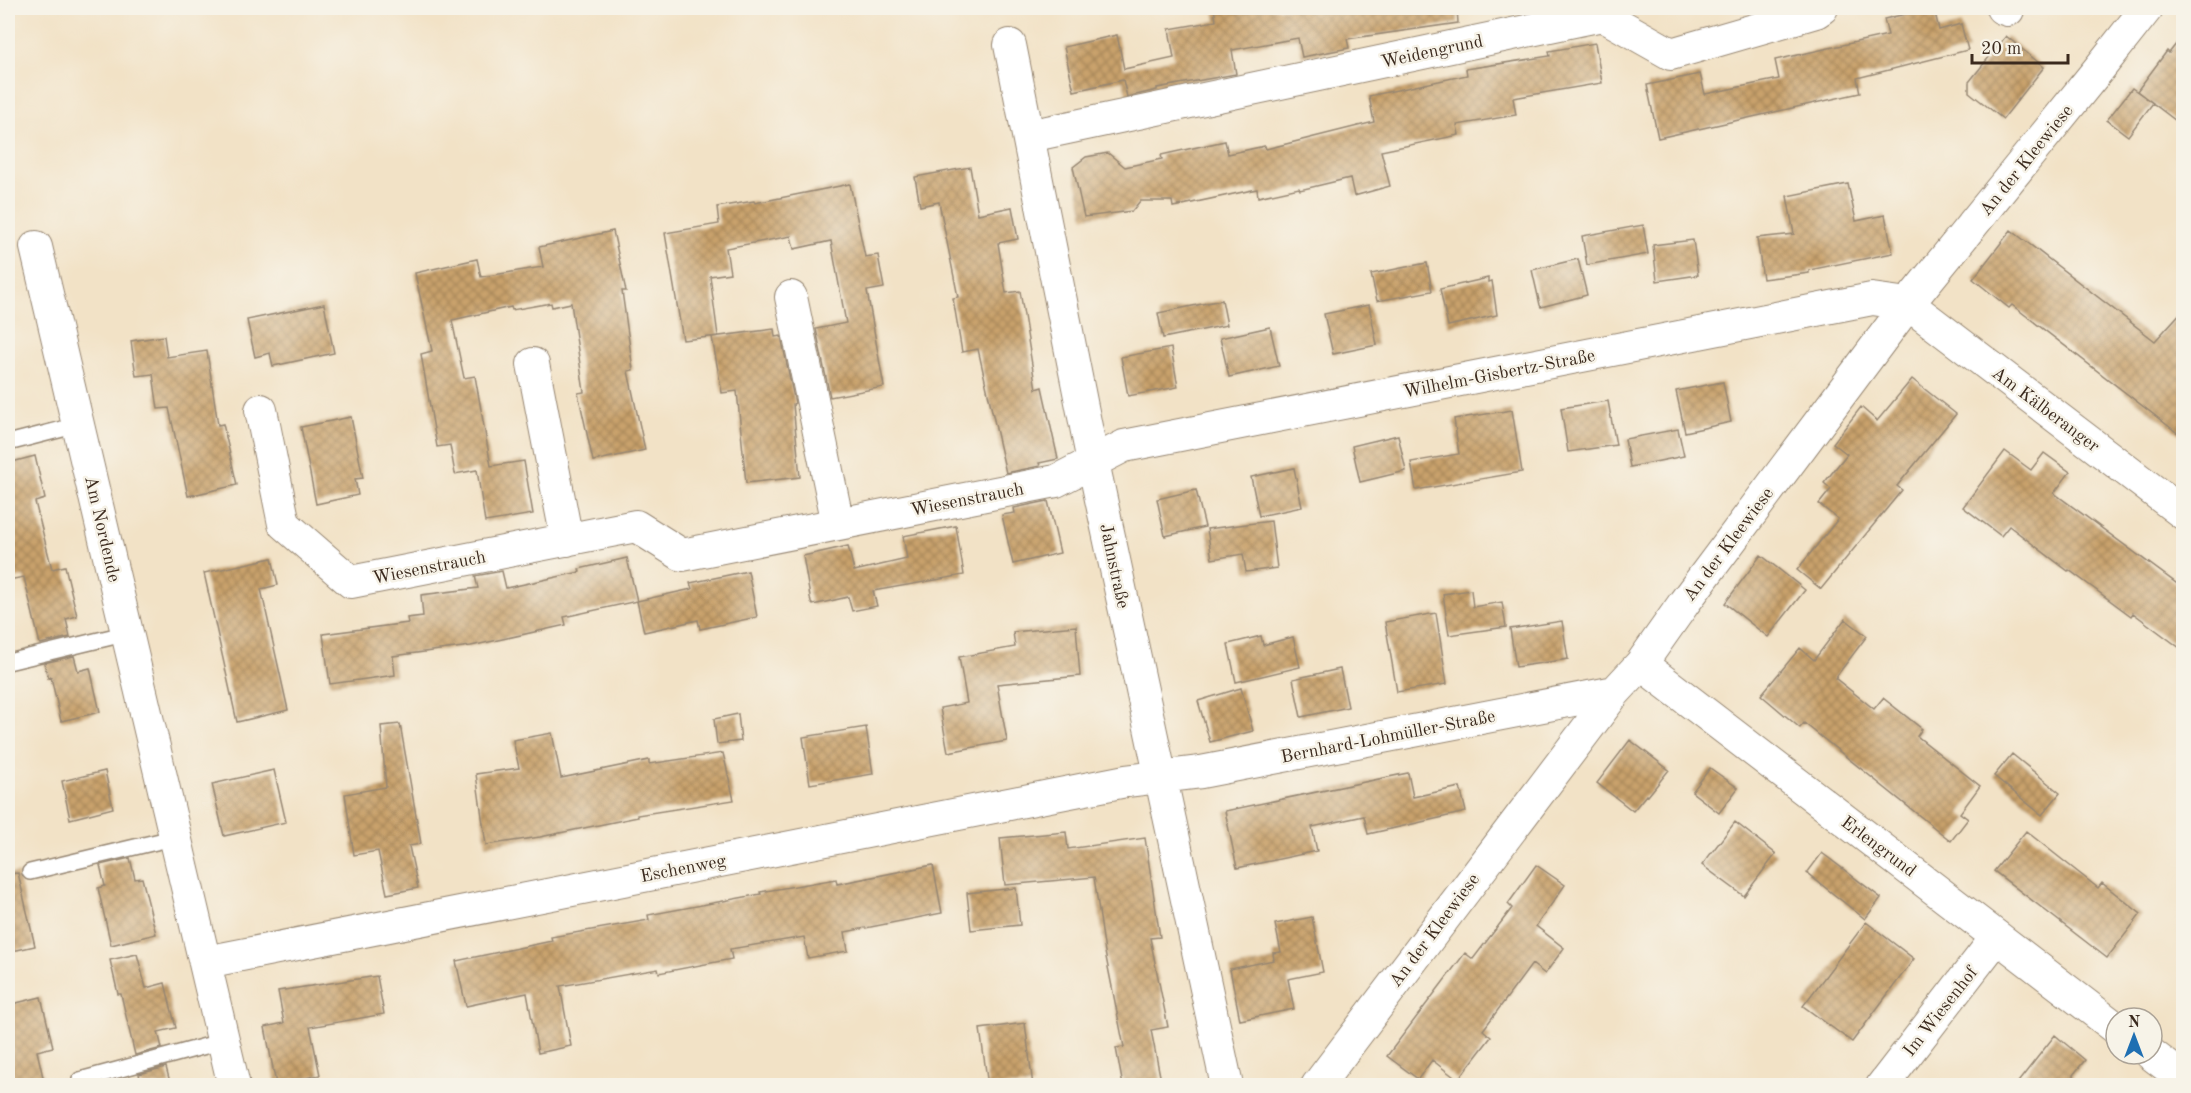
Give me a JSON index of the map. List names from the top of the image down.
{
  "streets": {
    "street": [
      "Weidengrund",
      "An der Kleewiese",
      "Wilhelm-Gisbertz-Straße",
      "Am Kälberanger",
      "Wiesenstrauch",
      "Am Nordende",
      "Jahnstraße",
      "Bernhard-Lohmüller-Straße",
      "Erlengrund",
      "Eschenweg",
      "Im Wiesenhof"
    ]
  },
  "crossings": [
    ["Weidengrund", "Jahnstraße"],
    ["An der Kleewiese", "Wilhelm-Gisbertz-Straße"],
    ["An der Kleewiese", "Am Kälberanger"],
    ["An der Kleewiese", "Bernhard-Lohmüller-Straße"],
    ["An der Kleewiese", "Erlengrund"],
    ["Wilhelm-Gisbertz-Straße", "Am Kälberanger"],
    ["Wilhelm-Gisbertz-Straße", "Wiesenstrauch"],
    ["Wilhelm-Gisbertz-Straße", "Jahnstraße"],
    ["Wiesenstrauch", "Jahnstraße"],
    ["Am Nordende", "Eschenweg"],
    ["Jahnstraße", "Bernhard-Lohmüller-Straße"],
    ["Jahnstraße", "Eschenweg"],
    ["Bernhard-Lohmüller-Straße", "Eschenweg"],
    ["Erlengrund", "Im Wiesenhof"]
  ],
  "scale_bar": "20 m",
  "north": "top"
}
